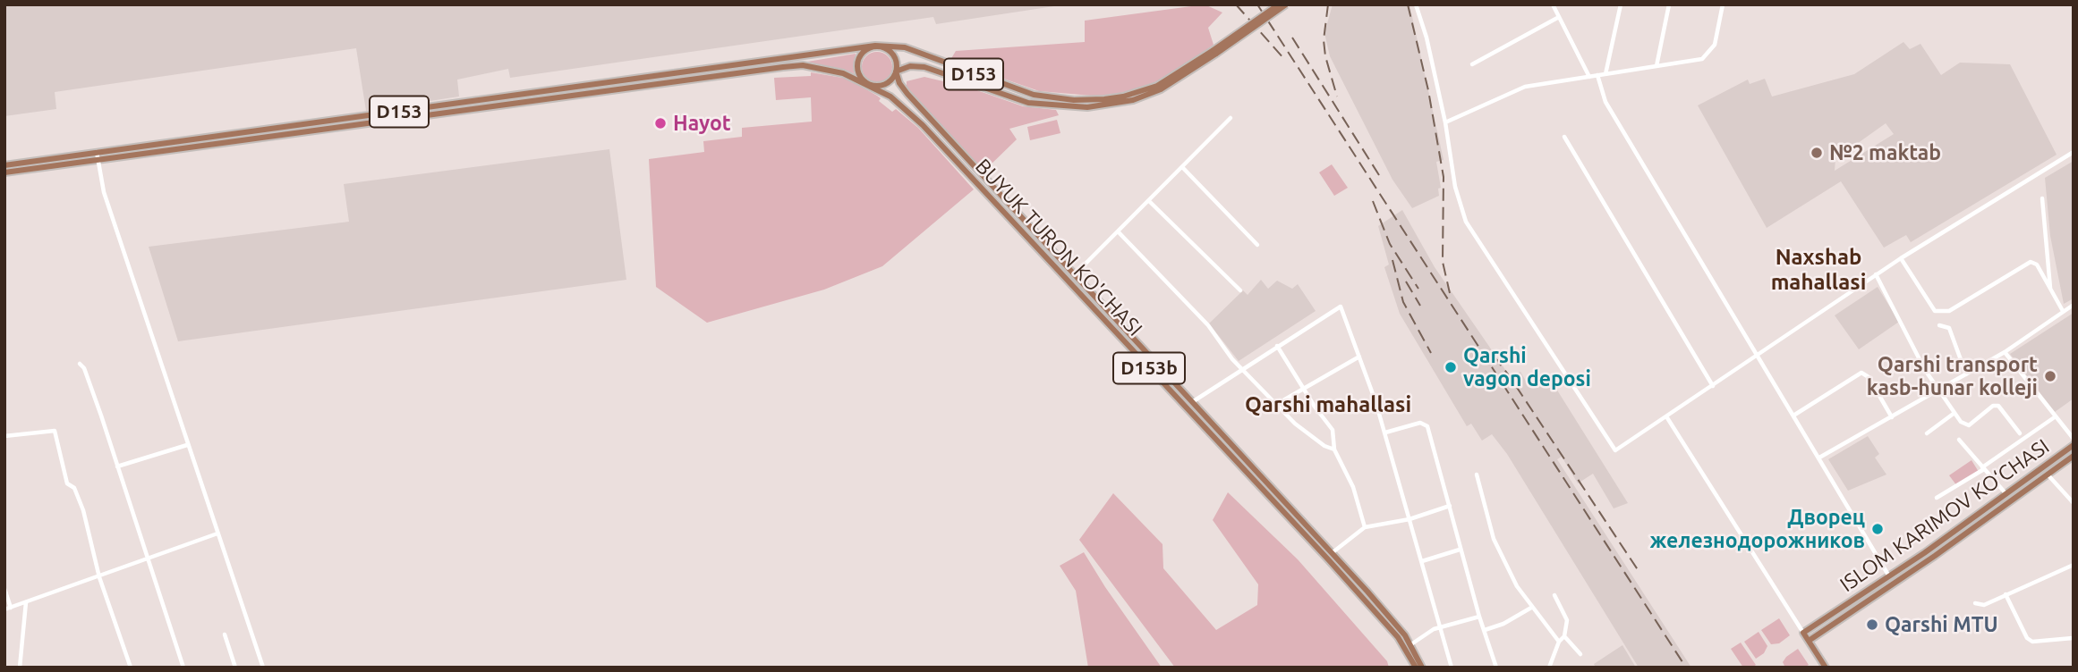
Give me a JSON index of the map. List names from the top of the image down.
{
  "streets": {
    "main road": [
      "D153",
      "BUYUK TURON KO'CHASI",
      "D153b",
      "ISLOM KARIMOV KO‘CHASI"
    ]
  },
  "crossings": [
    ["D153", "BUYUK TURON KO'CHASI"]
  ],
  "districts": ["Naxshab mahallasi", "Qarshi mahallasi"],
  "places": [
    "Hayot",
    "№2 maktab",
    "Qarshi vagon deposi",
    "Qarshi transport kasb-hunar kolleji",
    "Дворец железнодорожников",
    "Qarshi MTU"
  ]
}
